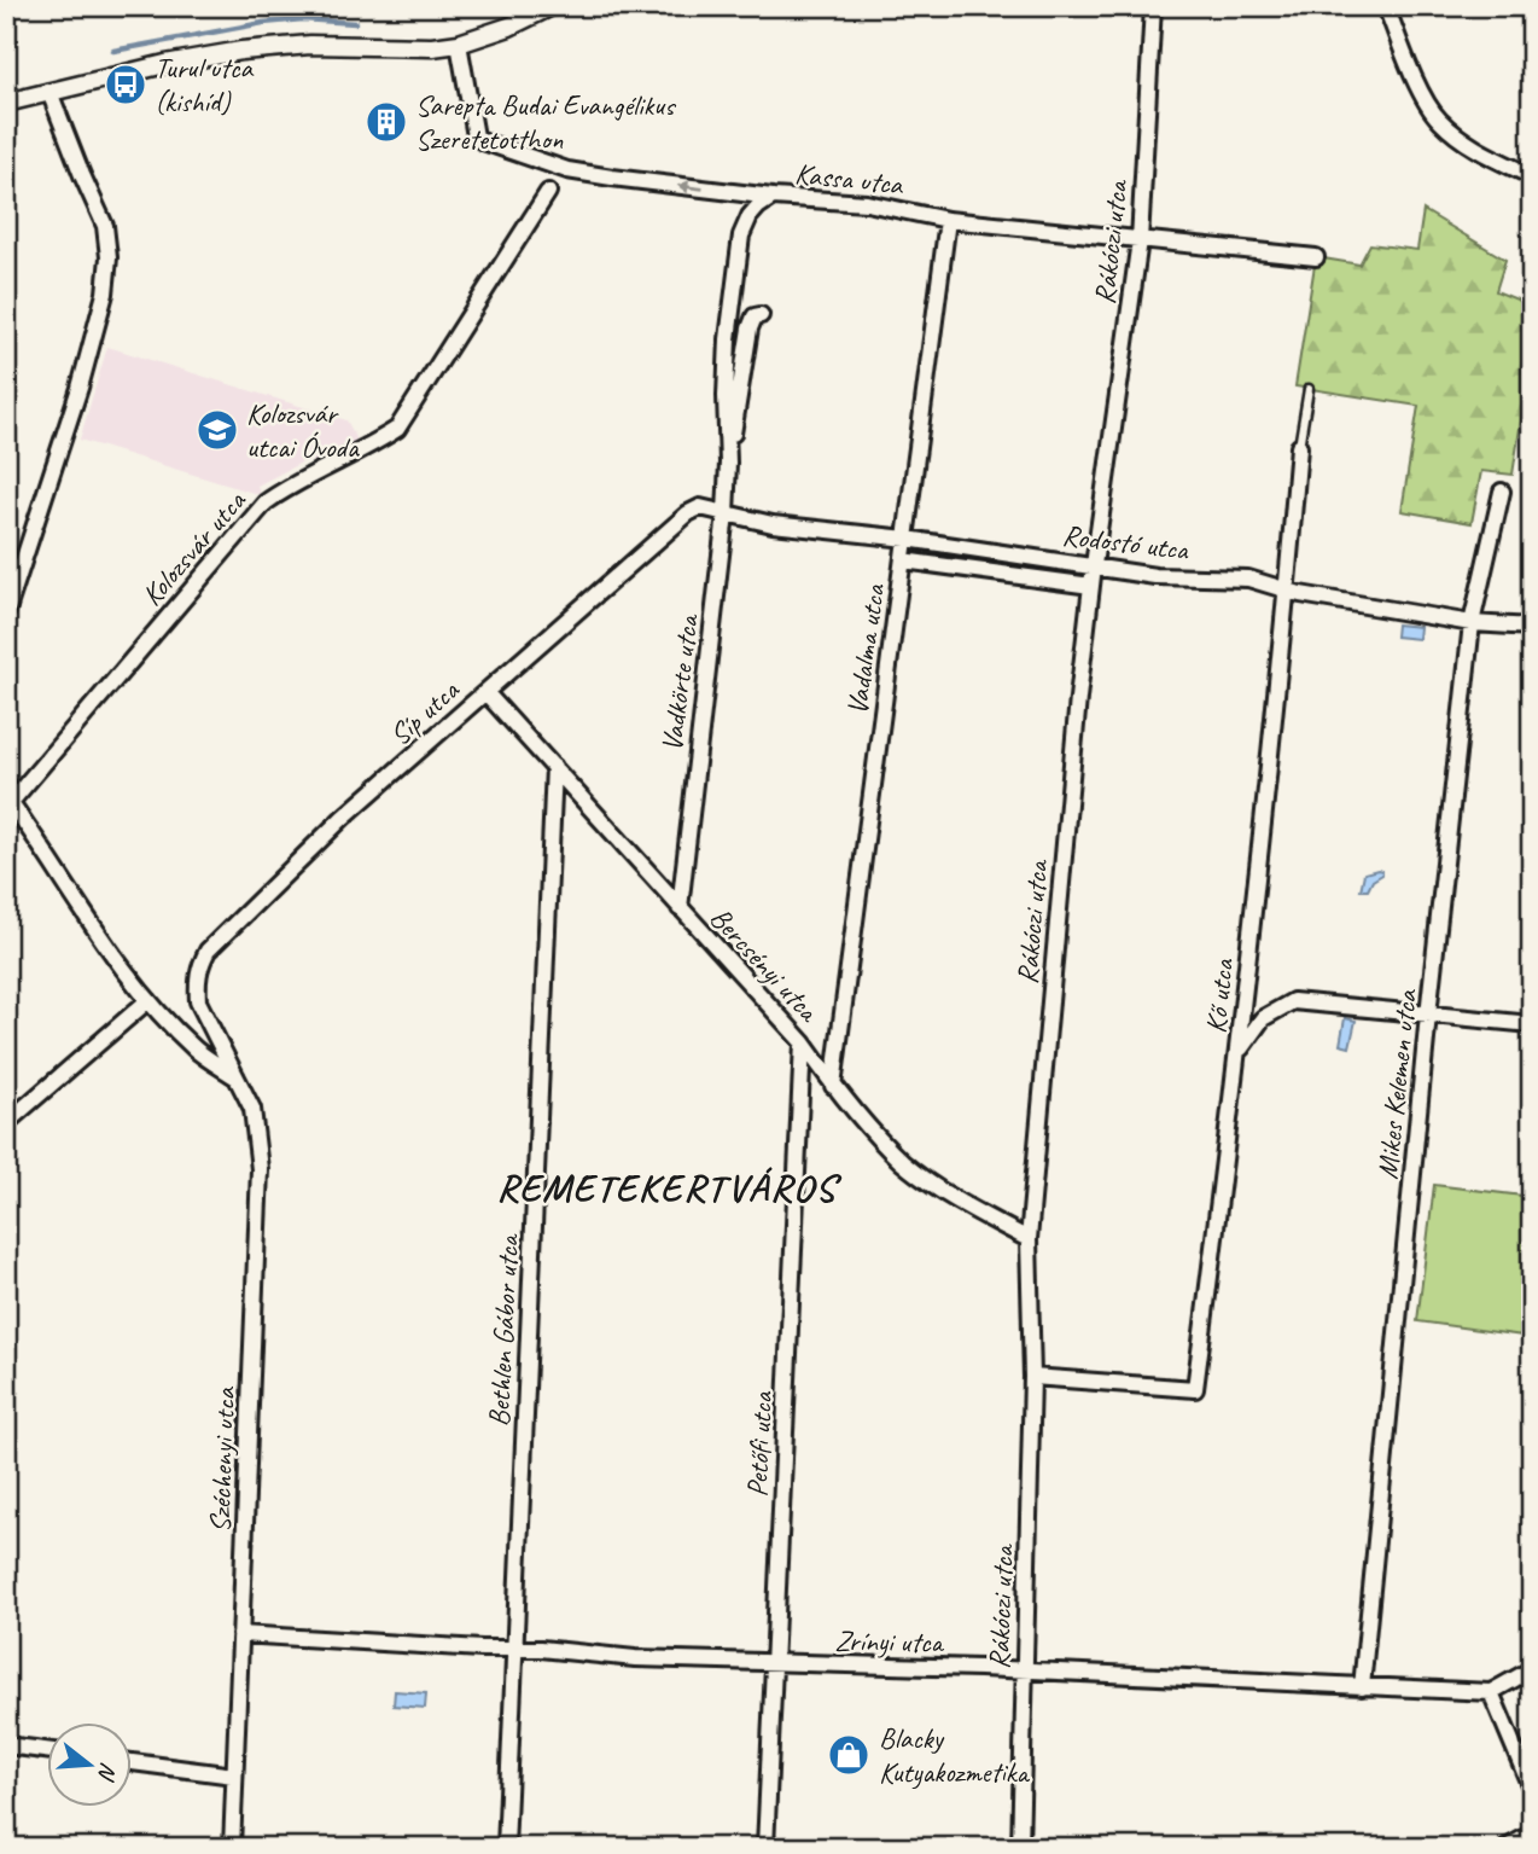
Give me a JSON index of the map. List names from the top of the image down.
{
  "streets": {
    "street": [
      "Kassa utca",
      "Rákóczi utca",
      "Rodostó utca",
      "Kolozsvár utca",
      "Vadalma utca",
      "Vadkörte utca",
      "Síp utca",
      "Bercsényi utca",
      "Kő utca",
      "Mikes Kelemen utca",
      "Bethlen Gábor utca",
      "Petőfi utca",
      "Széchenyi utca",
      "Zrínyi utca"
    ]
  },
  "crossings": [
    ["Kassa utca", "Rákóczi utca"],
    ["Kassa utca", "Vadalma utca"],
    ["Kassa utca", "Vadkörte utca"],
    ["Rákóczi utca", "Rodostó utca"],
    ["Rákóczi utca", "Bercsényi utca"],
    ["Rákóczi utca", "Kő utca"],
    ["Rákóczi utca", "Zrínyi utca"],
    ["Rodostó utca", "Vadalma utca"],
    ["Rodostó utca", "Vadkörte utca"],
    ["Rodostó utca", "Síp utca"],
    ["Rodostó utca", "Kő utca"],
    ["Rodostó utca", "Mikes Kelemen utca"],
    ["Vadalma utca", "Bercsényi utca"],
    ["Vadkörte utca", "Síp utca"],
    ["Vadkörte utca", "Bercsényi utca"],
    ["Síp utca", "Bercsényi utca"],
    ["Síp utca", "Széchenyi utca"],
    ["Bercsényi utca", "Bethlen Gábor utca"],
    ["Bercsényi utca", "Petőfi utca"],
    ["Mikes Kelemen utca", "Zrínyi utca"],
    ["Bethlen Gábor utca", "Zrínyi utca"],
    ["Petőfi utca", "Zrínyi utca"],
    ["Széchenyi utca", "Zrínyi utca"]
  ],
  "one_way": ["Kassa utca"],
  "districts": ["REMETEKERTVÁROS"],
  "places": {
    "bus stop": ["Turul utca (kishíd)"],
    "building": ["Sarepta Budai Evangélikus Szeretetotthon"],
    "school or university": ["Kolozsvár utcai Óvoda"],
    "shop": ["Blacky Kutyakozmetika"]
  },
  "north": "right"
}
